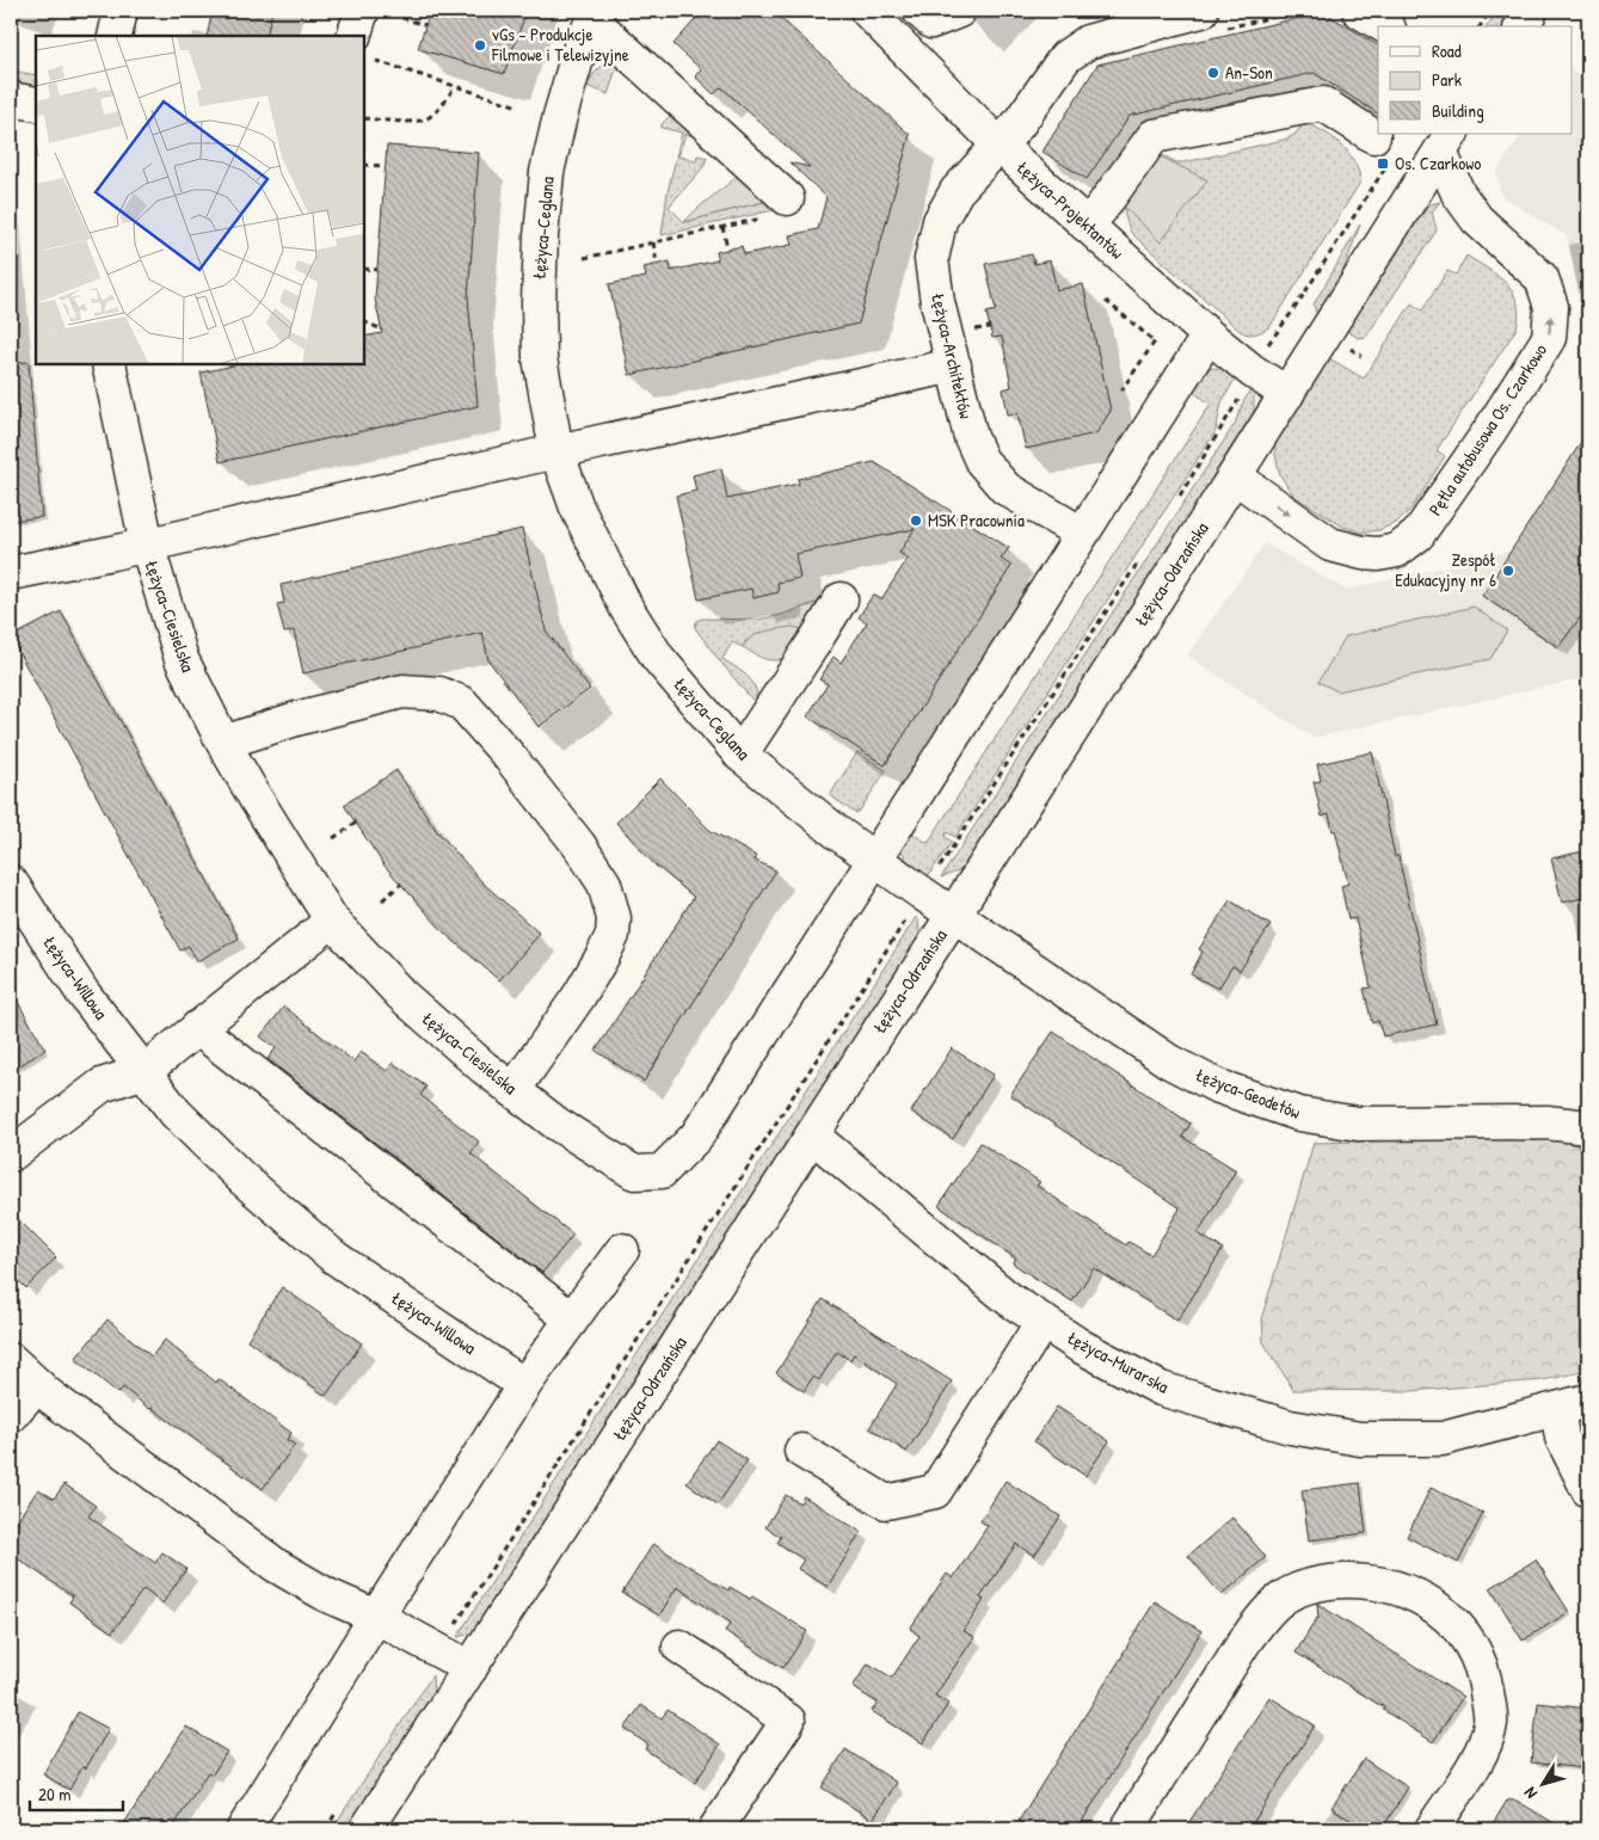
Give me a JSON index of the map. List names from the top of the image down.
{
  "streets": {
    "street": [
      "Łężyca-Projektantów",
      "Łężyca-Ceglana",
      "Łężyca-Architektów",
      "Pętla autobusowa Os. Czarkowo",
      "Łężyca-Odrzańska",
      "Łężyca-Ciesielska",
      "Łężyca-Willowa",
      "Łężyca-Geodetów",
      "Łężyca-Murarska"
    ]
  },
  "crossings": [
    ["Łężyca-Projektantów", "Łężyca-Architektów"],
    ["Łężyca-Projektantów", "Łężyca-Odrzańska"],
    ["Łężyca-Projektantów", "Łężyca-Ciesielska"],
    ["Łężyca-Ceglana", "Łężyca-Odrzańska"],
    ["Łężyca-Ceglana", "Łężyca-Ciesielska"],
    ["Łężyca-Ceglana", "Łężyca-Geodetów"],
    ["Łężyca-Architektów", "Łężyca-Ciesielska"],
    ["Pętla autobusowa Os. Czarkowo", "Łężyca-Odrzańska"],
    ["Łężyca-Odrzańska", "Łężyca-Geodetów"],
    ["Łężyca-Odrzańska", "Łężyca-Murarska"]
  ],
  "places": {
    "other": [
      "vGs - Produkcje Filmowe i Telewizyjne",
      "An-Son",
      "MSK Pracownia",
      "Zespół Edukacyjny nr 6"
    ],
    "transit": ["Os. Czarkowo"]
  },
  "legend": ["Road", "Park", "Building"],
  "scale_bar": "20 m",
  "north": "bottom left"
}
